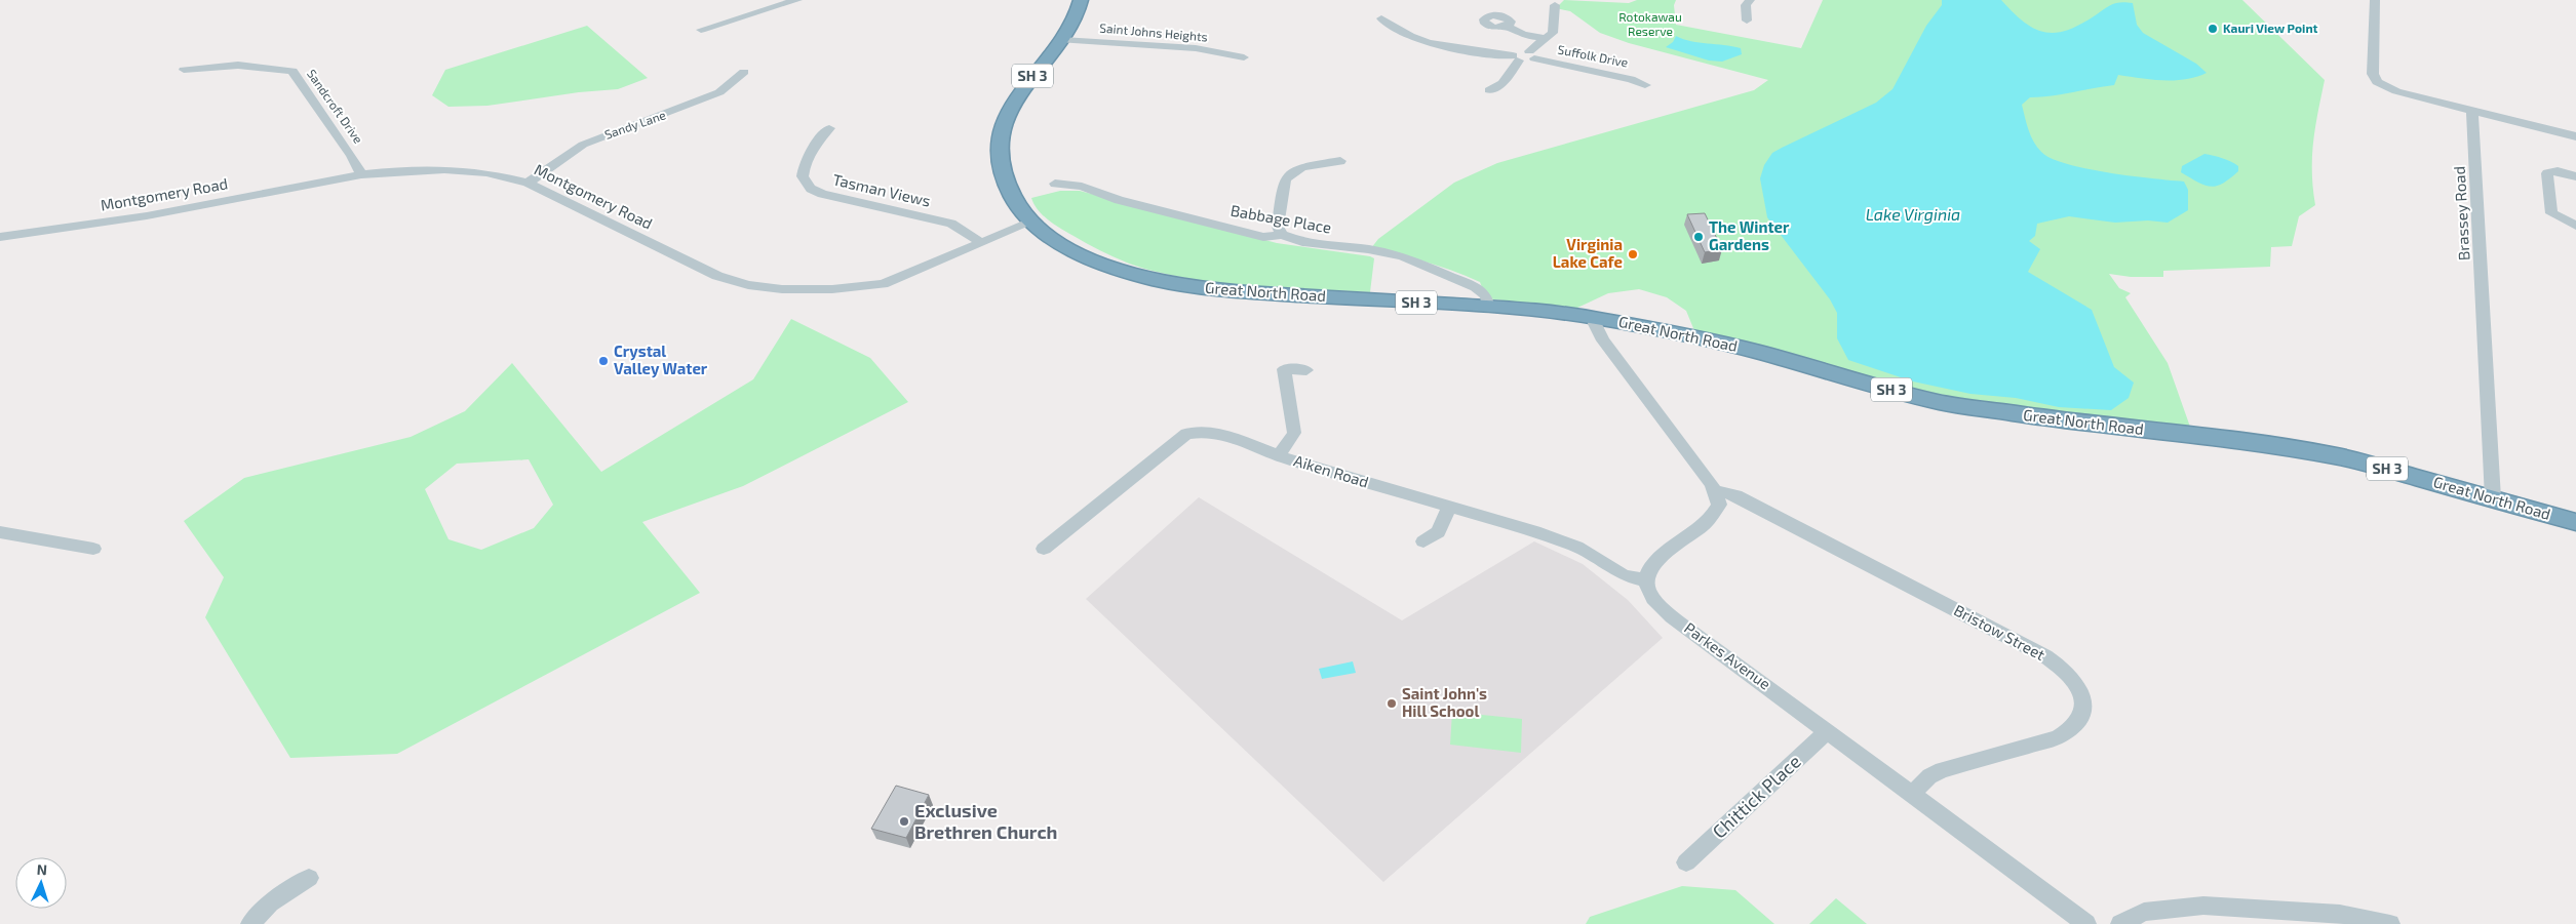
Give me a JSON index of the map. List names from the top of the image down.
{
  "streets": {
    "highway": ["SH 3", "Great North Road"],
    "street": [
      "Saint Johns Heights",
      "Suffolk Drive",
      "Sandcroft Drive",
      "Sandy Lane",
      "Tasman Views",
      "Montgomery Road",
      "Brassey Road",
      "Babbage Place",
      "Aiken Road",
      "Bristow Street",
      "Parkes Avenue",
      "Chittick Place"
    ]
  },
  "crossings": [
    ["Saint Johns Heights", "Great North Road"],
    ["Sandcroft Drive", "Montgomery Road"],
    ["Sandy Lane", "Montgomery Road"],
    ["Tasman Views", "Montgomery Road"],
    ["Montgomery Road", "Great North Road"],
    ["Brassey Road", "Great North Road"],
    ["Babbage Place", "Great North Road"],
    ["Aiken Road", "Parkes Avenue"],
    ["Bristow Street", "Parkes Avenue"],
    ["Parkes Avenue", "Chittick Place"]
  ],
  "water": ["Lake Virginia"],
  "parks": ["Rotokawau Reserve"],
  "places": [
    "Kauri View Point",
    "The Winter Gardens",
    "Virginia Lake Cafe",
    "Crystal Valley Water",
    "Saint John's Hill School",
    "Exclusive Brethren Church"
  ],
  "north": "top"
}
